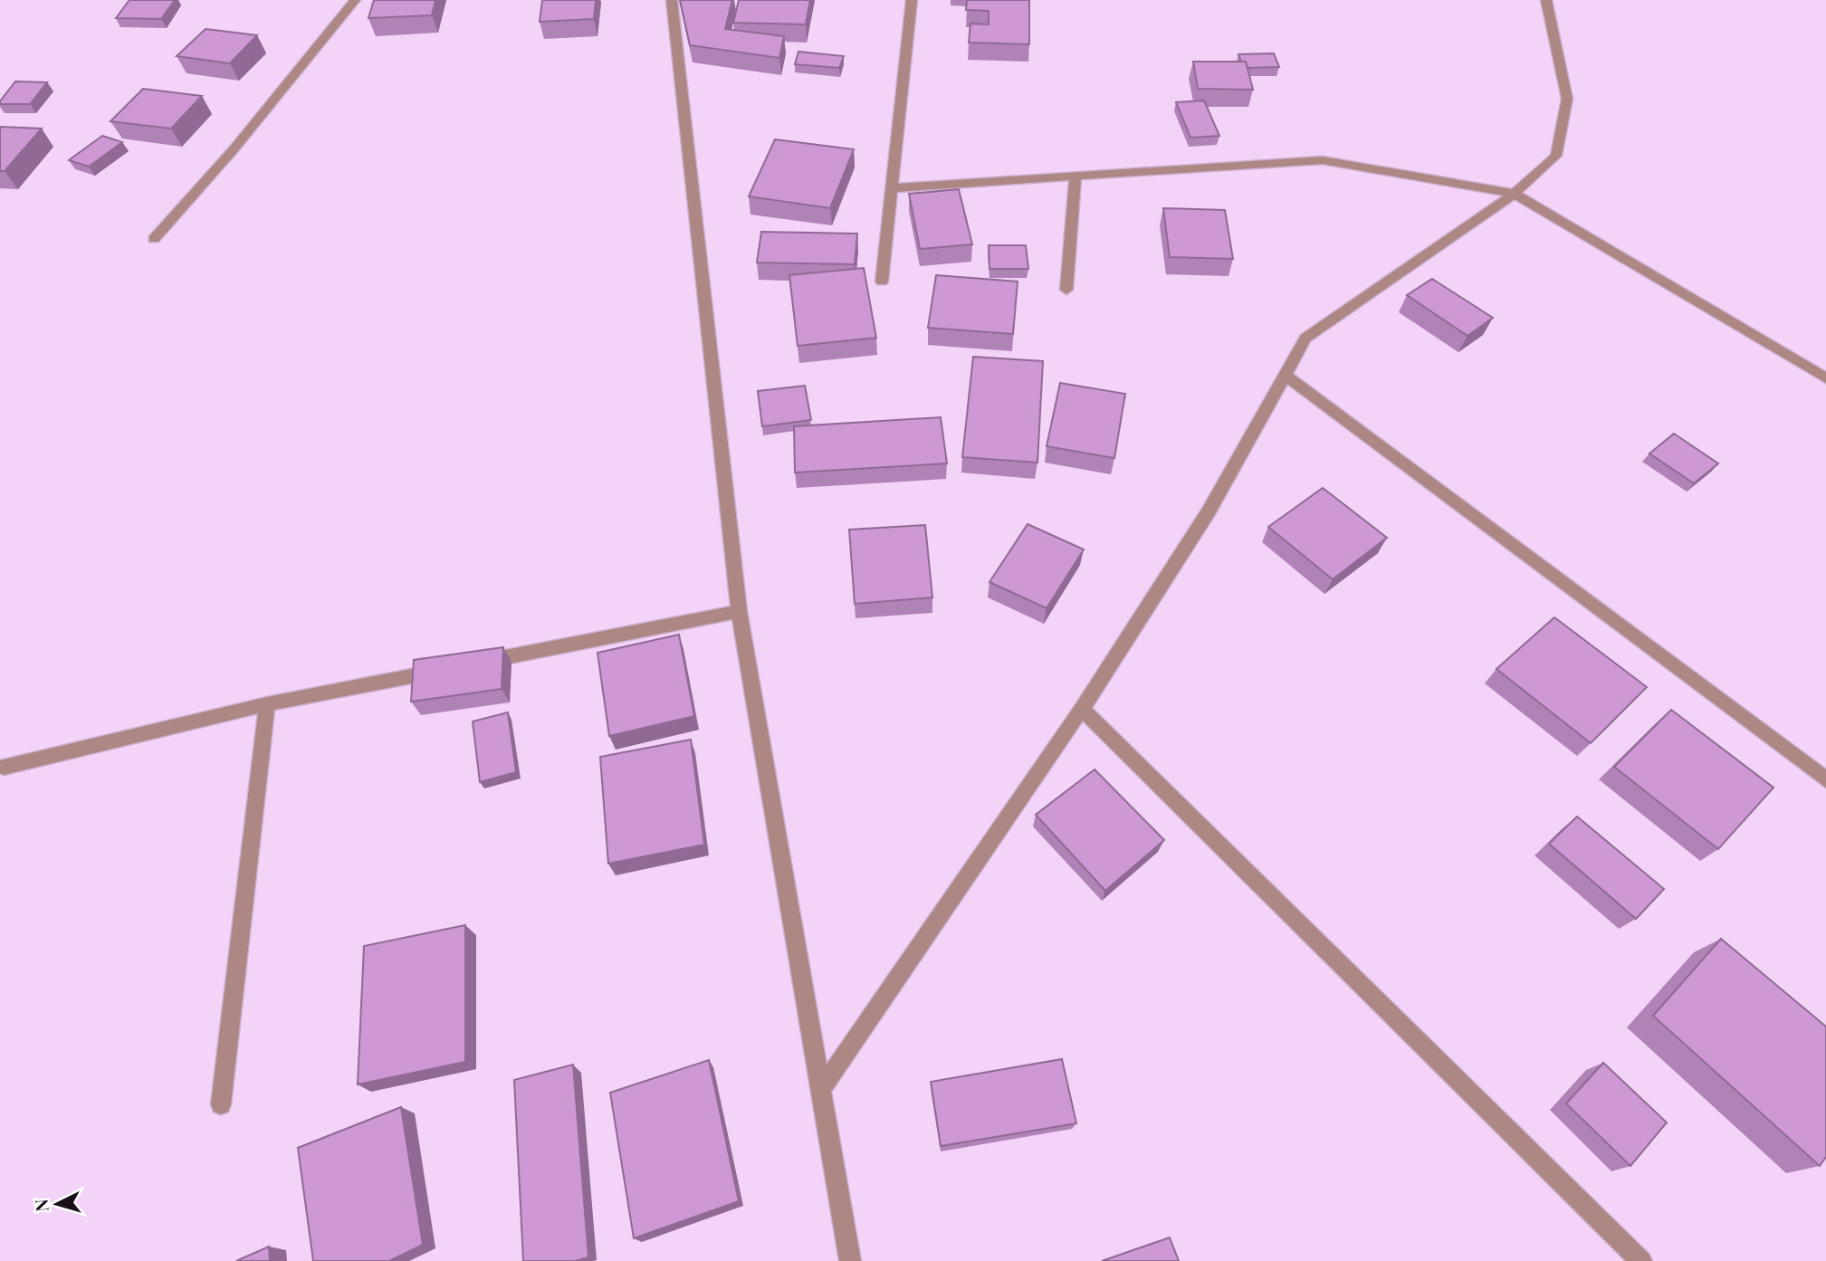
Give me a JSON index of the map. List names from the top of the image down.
{
  "north": "left"
}
